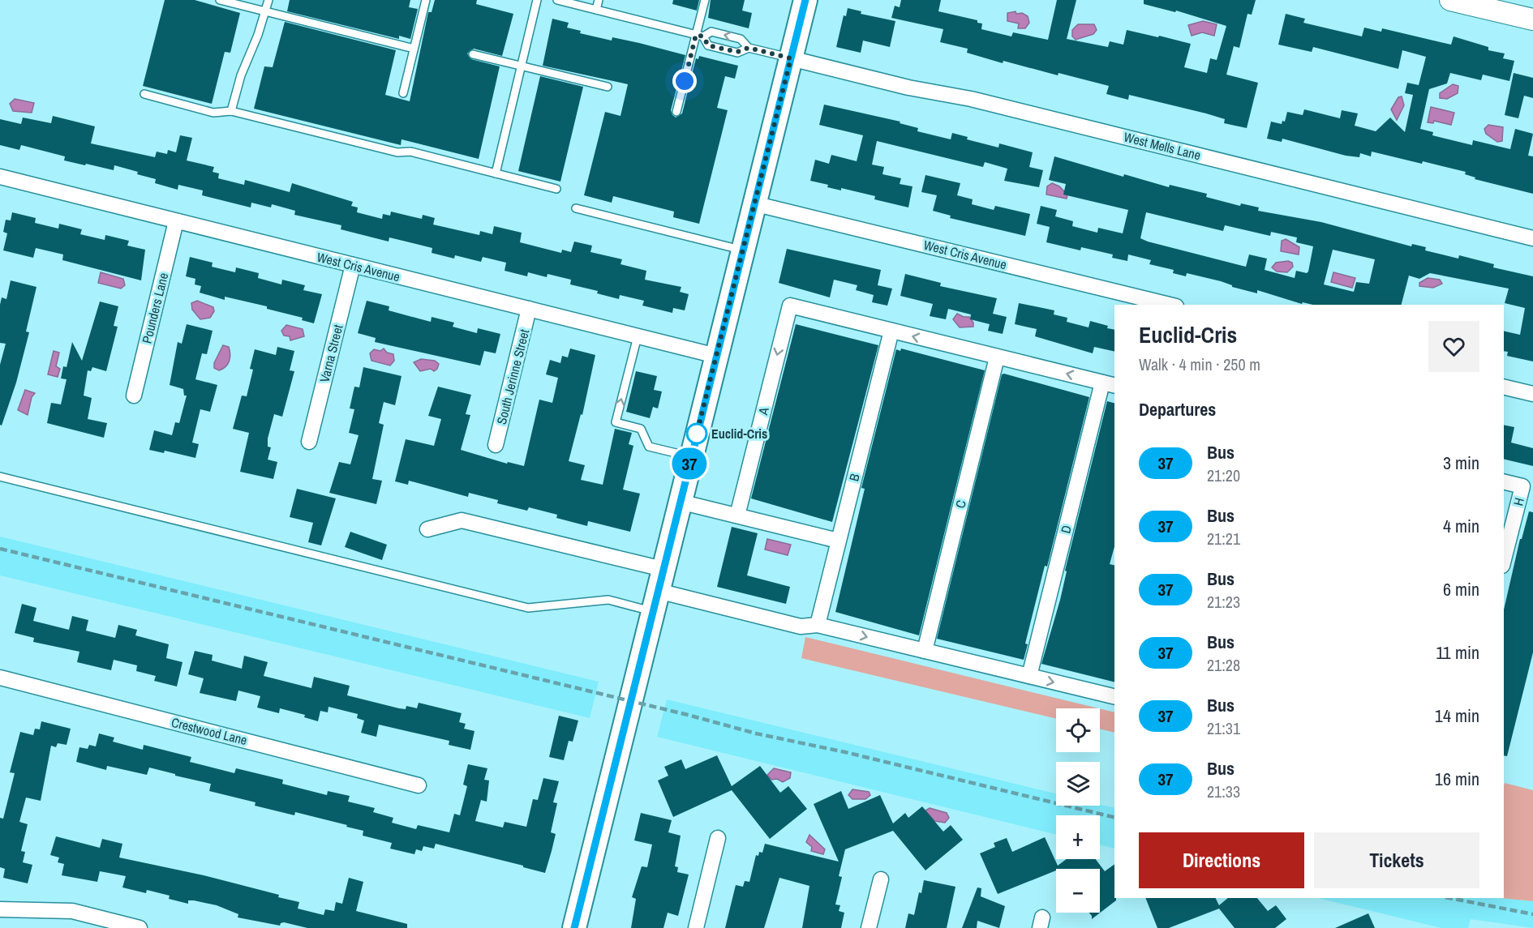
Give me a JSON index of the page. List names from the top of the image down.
{
  "streets": {
    "street": [
      "West Mells Lane",
      "West Cris Avenue",
      "Pounders Lane",
      "Varna Street",
      "South Jerinne Street",
      "A",
      "B",
      "H",
      "C",
      "D",
      "Crestwood Lane"
    ]
  },
  "crossings": [
    ["West Cris Avenue", "Pounders Lane"],
    ["West Cris Avenue", "Varna Street"],
    ["West Cris Avenue", "South Jerinne Street"],
    ["A", "B"]
  ],
  "places": ["Euclid-Cris"],
  "lines": ["bus line 37"],
  "page": {
    "on_map": "37",
    "heading": [
      ["Euclid-Cris", "Walk · 4 min · 250 m"],
      "Departures"
    ],
    "list": [
      {
        "mark": "37",
        "name": "Bus",
        "note": "21:20",
        "value": "3 min"
      },
      {
        "mark": "37",
        "name": "Bus",
        "note": "21:21",
        "value": "4 min"
      },
      {
        "mark": "37",
        "name": "Bus",
        "note": "21:23",
        "value": "6 min"
      },
      {
        "mark": "37",
        "name": "Bus",
        "note": "21:28",
        "value": "11 min"
      },
      {
        "mark": "37",
        "name": "Bus",
        "note": "21:31",
        "value": "14 min"
      },
      {
        "mark": "37",
        "name": "Bus",
        "note": "21:33",
        "value": "16 min"
      }
    ],
    "map_buttons": ["+", "−"],
    "buttons": ["Directions", "Tickets"]
  }
}
